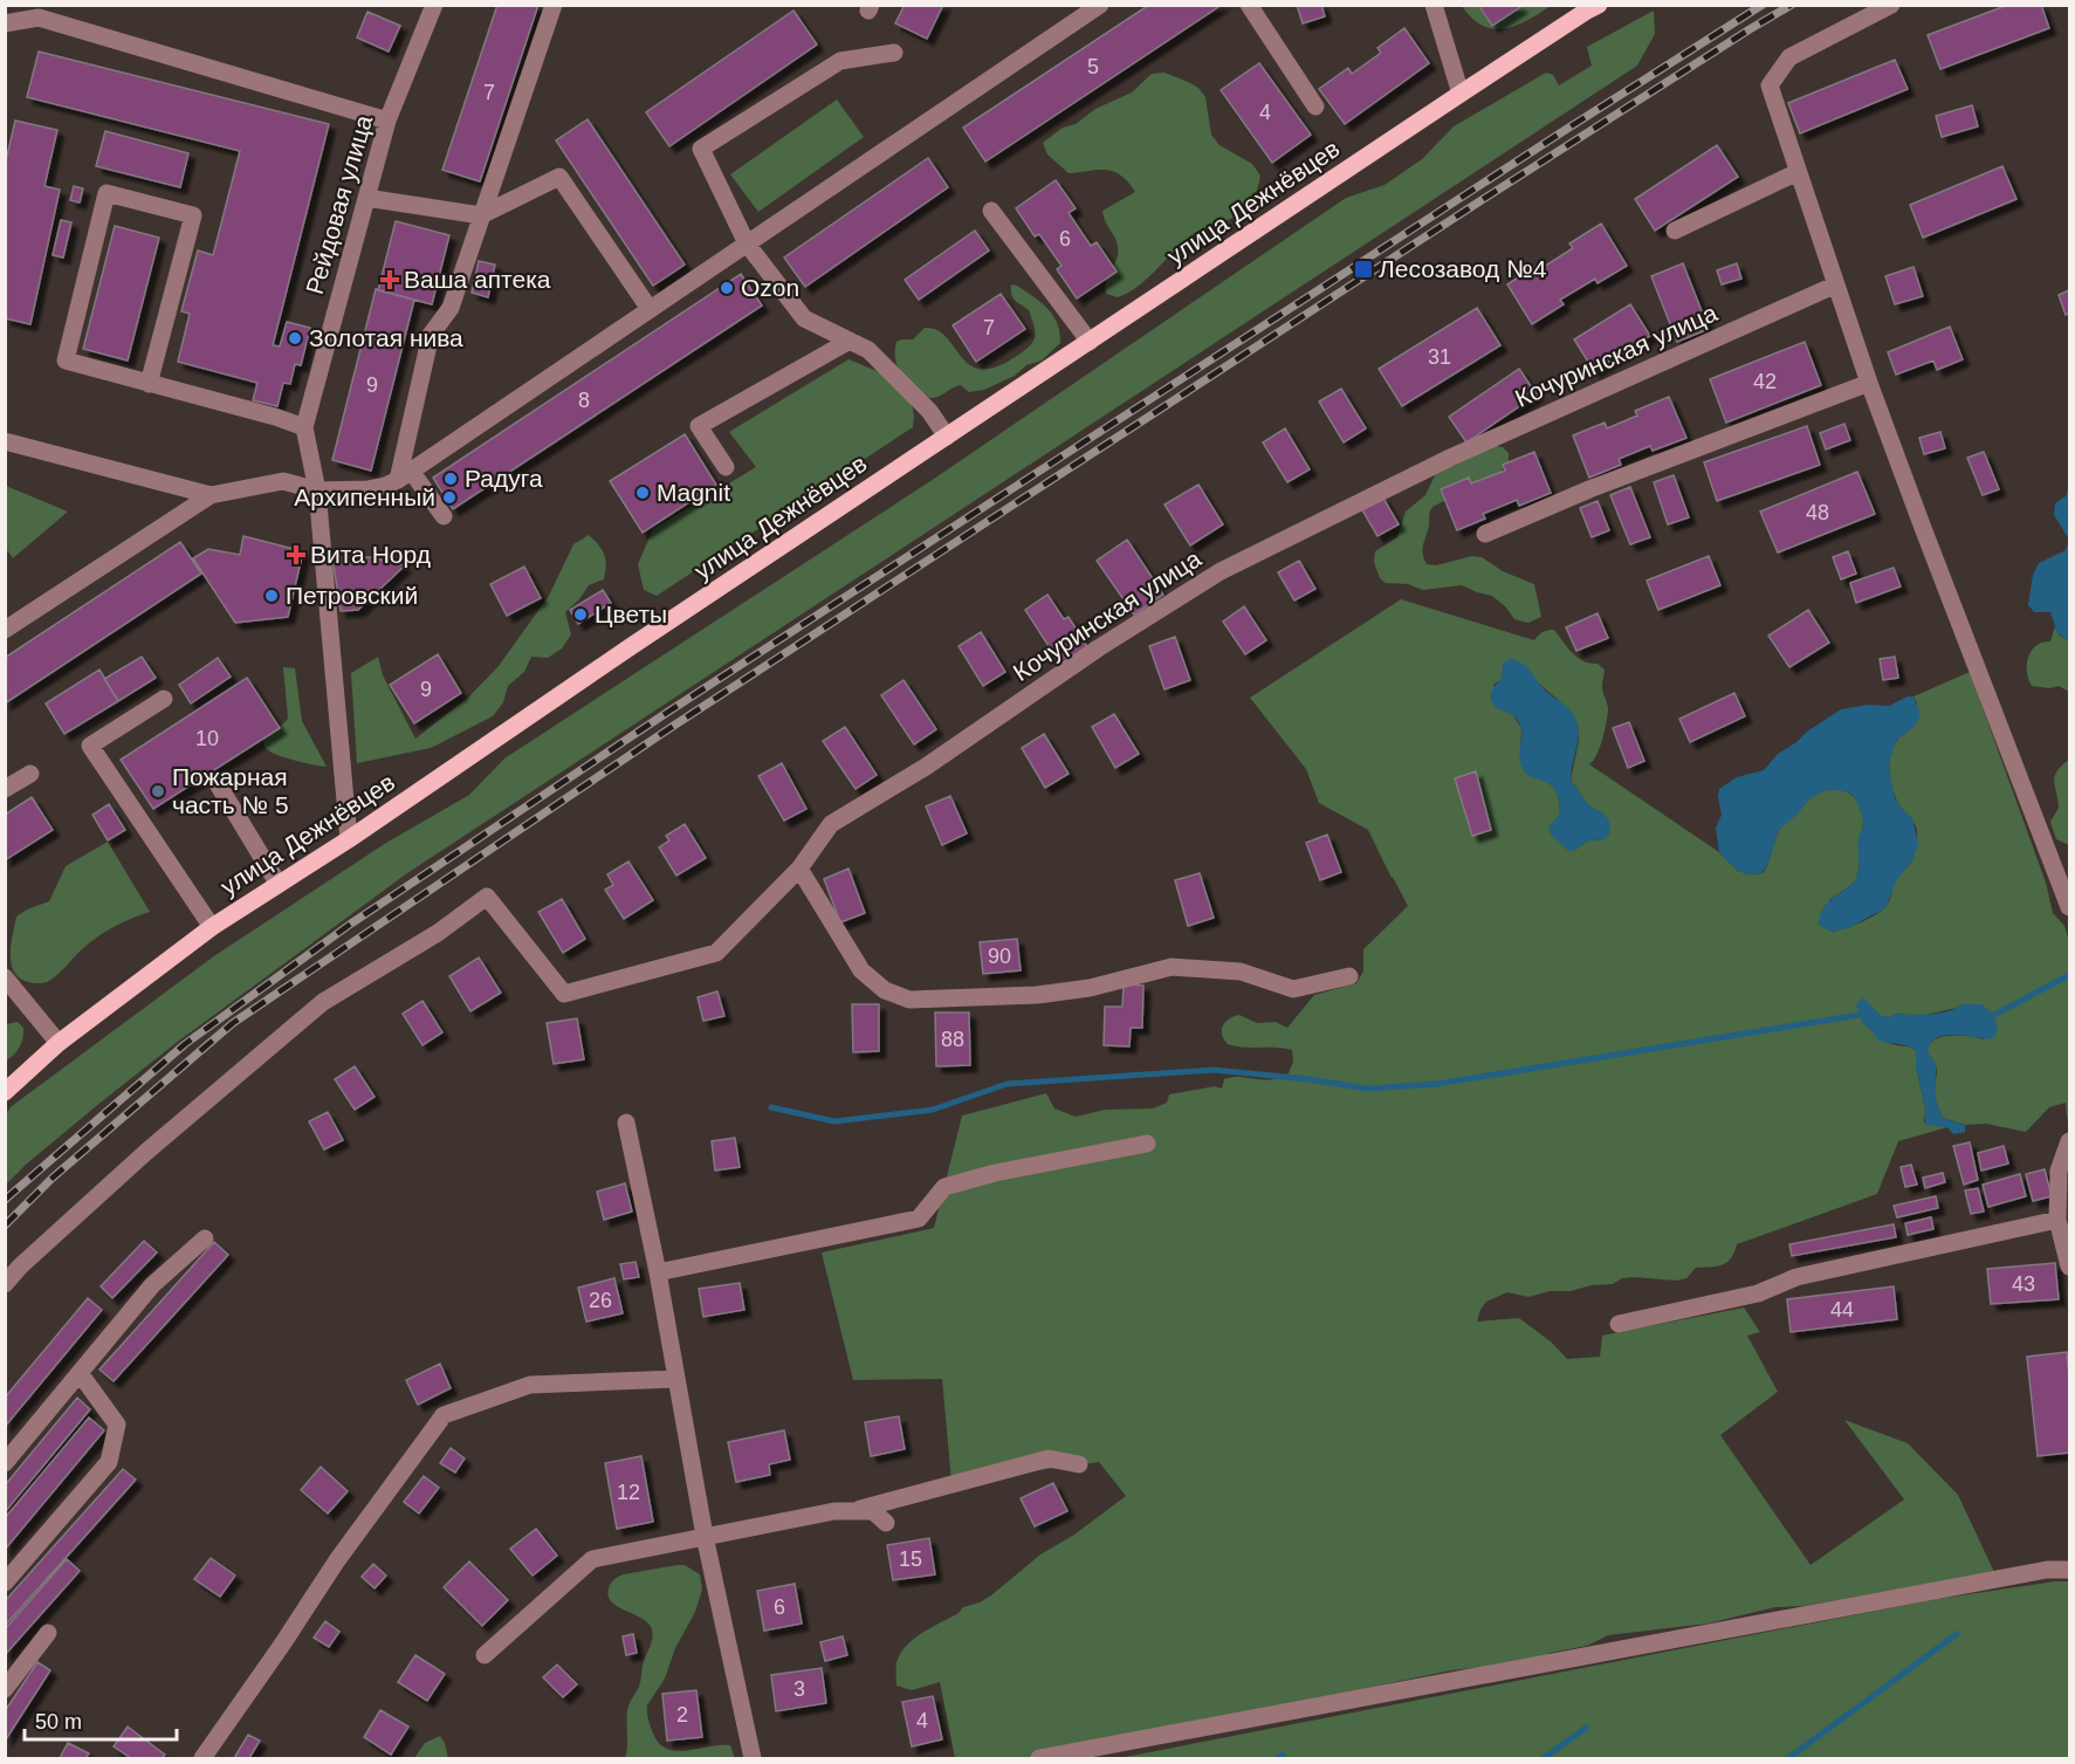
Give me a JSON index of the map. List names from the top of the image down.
{
  "streets": {
    "main road": ["улица Дежнёвцев"],
    "street": ["Рейдовая улица", "Кочуринская улица"]
  },
  "crossings": [
    ["улица Дежнёвцев", "Рейдовая улица"]
  ],
  "places": {
    "transit": ["Лесозавод №4"],
    "health": ["Ваша аптека", "Вита Норд"],
    "other": [
      "Ozon",
      "Золотая нива",
      "Радуга",
      "Magnit",
      "Архипенный",
      "Петровский",
      "Цветы",
      "Пожарная часть № 5"
    ]
  },
  "house_numbers": [
    "5",
    "7",
    "4",
    "6",
    "7",
    "31",
    "42",
    "9",
    "8",
    "48",
    "9",
    "10",
    "90",
    "88",
    "43",
    "26",
    "44",
    "12",
    "15",
    "6",
    "3",
    "2",
    "4"
  ],
  "scale_bar": "50 m"
}
